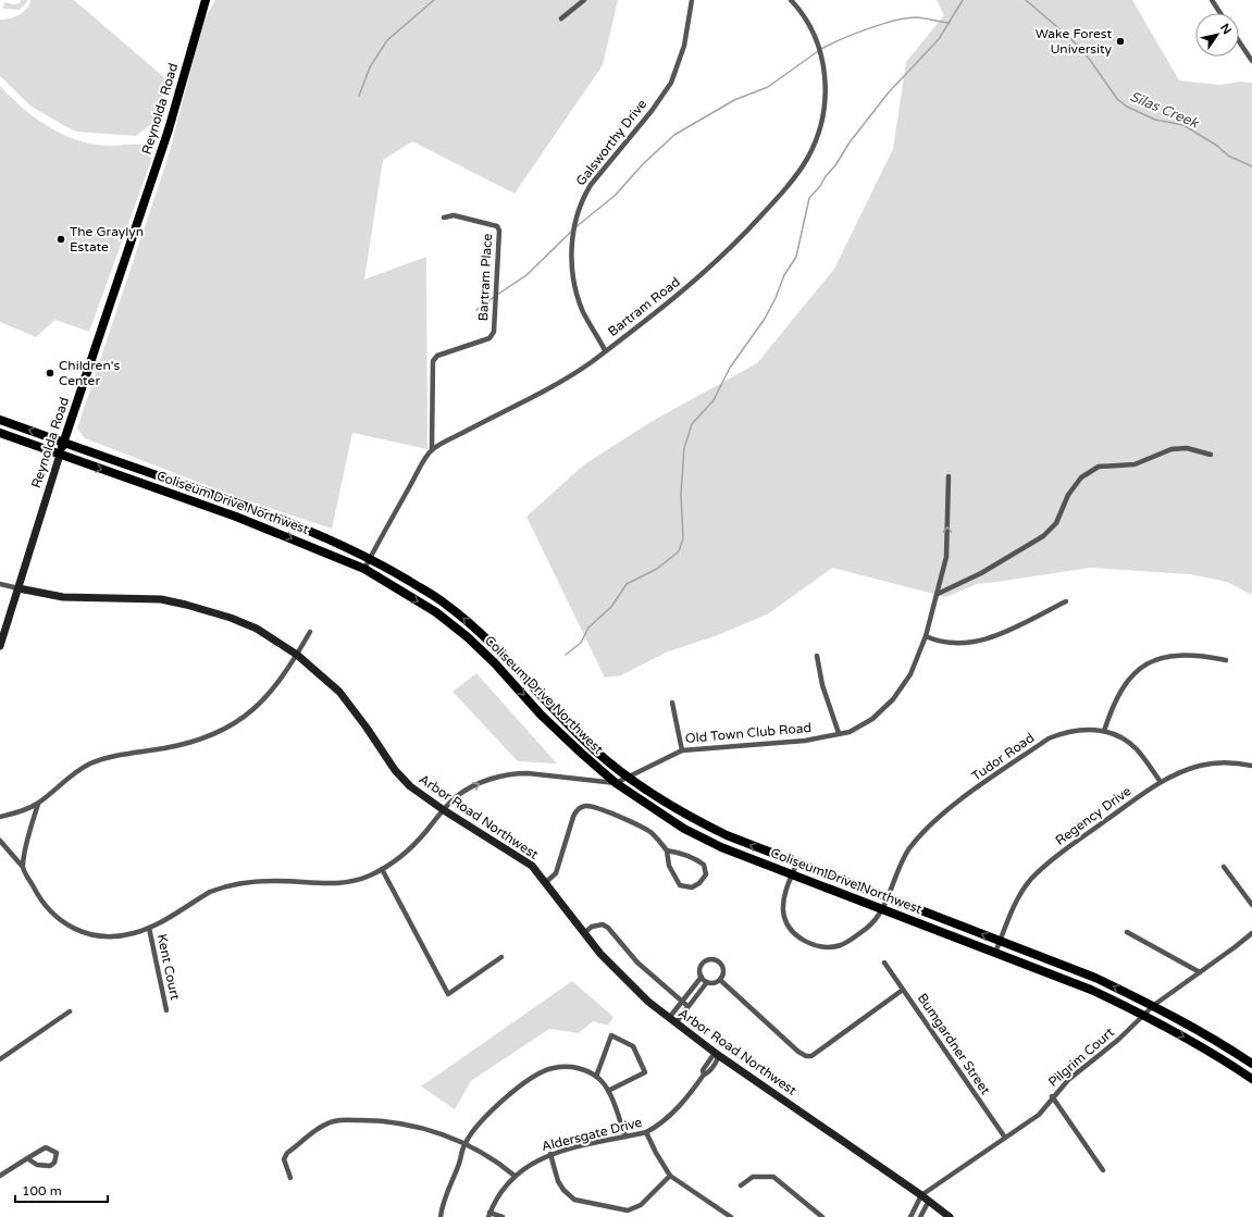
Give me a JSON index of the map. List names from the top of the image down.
{
  "streets": {
    "main road": ["Reynolda Road", "Coliseum Drive Northwest"],
    "street": [
      "Galsworthy Drive",
      "Bartram Place",
      "Bartram Road",
      "Old Town Club Road",
      "Tudor Road",
      "Regency Drive",
      "Arbor Road Northwest",
      "Kent Court",
      "Bumgardner Street",
      "Pilgrim Court",
      "Aldersgate Drive"
    ]
  },
  "crossings": [
    ["Reynolda Road", "Coliseum Drive Northwest"],
    ["Reynolda Road", "Arbor Road Northwest"],
    ["Galsworthy Drive", "Bartram Road"],
    ["Bartram Place", "Bartram Road"],
    ["Coliseum Drive Northwest", "Old Town Club Road"],
    ["Coliseum Drive Northwest", "Tudor Road"],
    ["Coliseum Drive Northwest", "Regency Drive"],
    ["Coliseum Drive Northwest", "Pilgrim Court"],
    ["Tudor Road", "Regency Drive"],
    ["Arbor Road Northwest", "Pilgrim Court"],
    ["Arbor Road Northwest", "Aldersgate Drive"],
    ["Bumgardner Street", "Pilgrim Court"]
  ],
  "water": ["Silas Creek"],
  "places": ["Wake Forest University", "The Graylyn Estate", "Children's Center"],
  "scale_bar": "100 m",
  "north": "top right"
}
